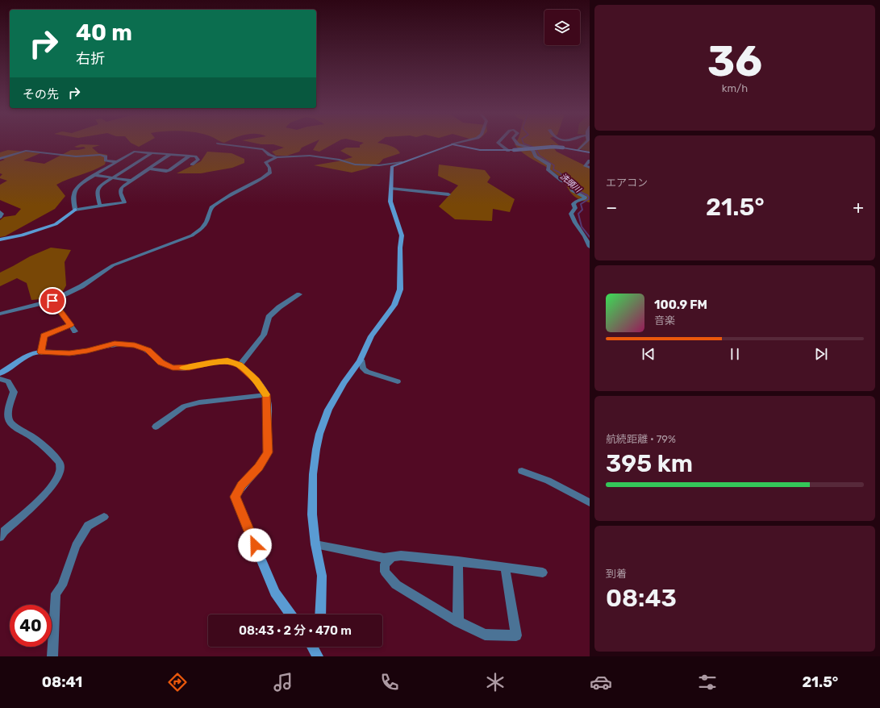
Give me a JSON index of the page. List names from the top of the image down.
{
  "water": ["洗頭川"],
  "page": {
    "tile": [
      ["36", "km/h"],
      "エアコン",
      ["航続距離 · 79%", "395 km"],
      ["到着", "08:43"]
    ],
    "turn": ["40 m", "右折"],
    "then": "その先",
    "heat": ["−", "21.5°", "+"],
    "song": ["100.9 FM", "音楽"],
    "limit": "40",
    "trip": "08:43 · 2 分 · 470 m",
    "tabs": ["08:41", "21.5°"]
  }
}
